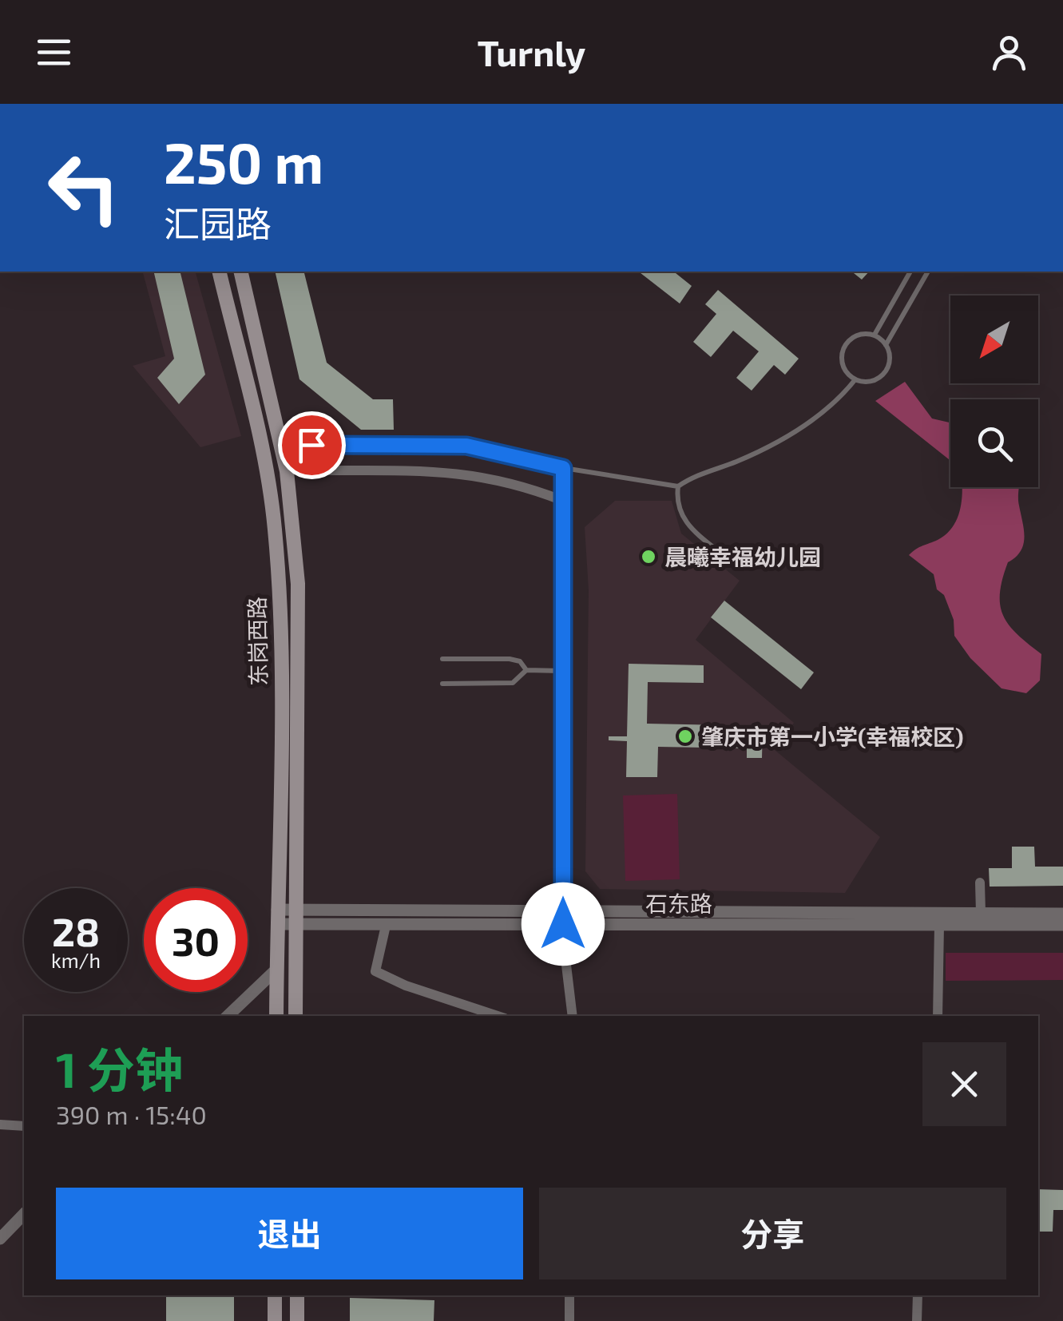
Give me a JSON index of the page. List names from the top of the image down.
{
  "streets": {
    "main road": ["东岗西路"],
    "street": ["石东路"]
  },
  "crossings": [
    ["东岗西路", "石东路"]
  ],
  "places": ["晨曦幸福幼儿园", "肇庆市第一小学(幸福校区)"],
  "north": "bottom left",
  "page": {
    "header": "Turnly",
    "turn": ["250 m", "汇园路"],
    "speed": "28 km/h",
    "limit": "30",
    "heading": ["1 分钟", "390 m · 15:40"],
    "buttons": ["退出", "分享"]
  }
}
